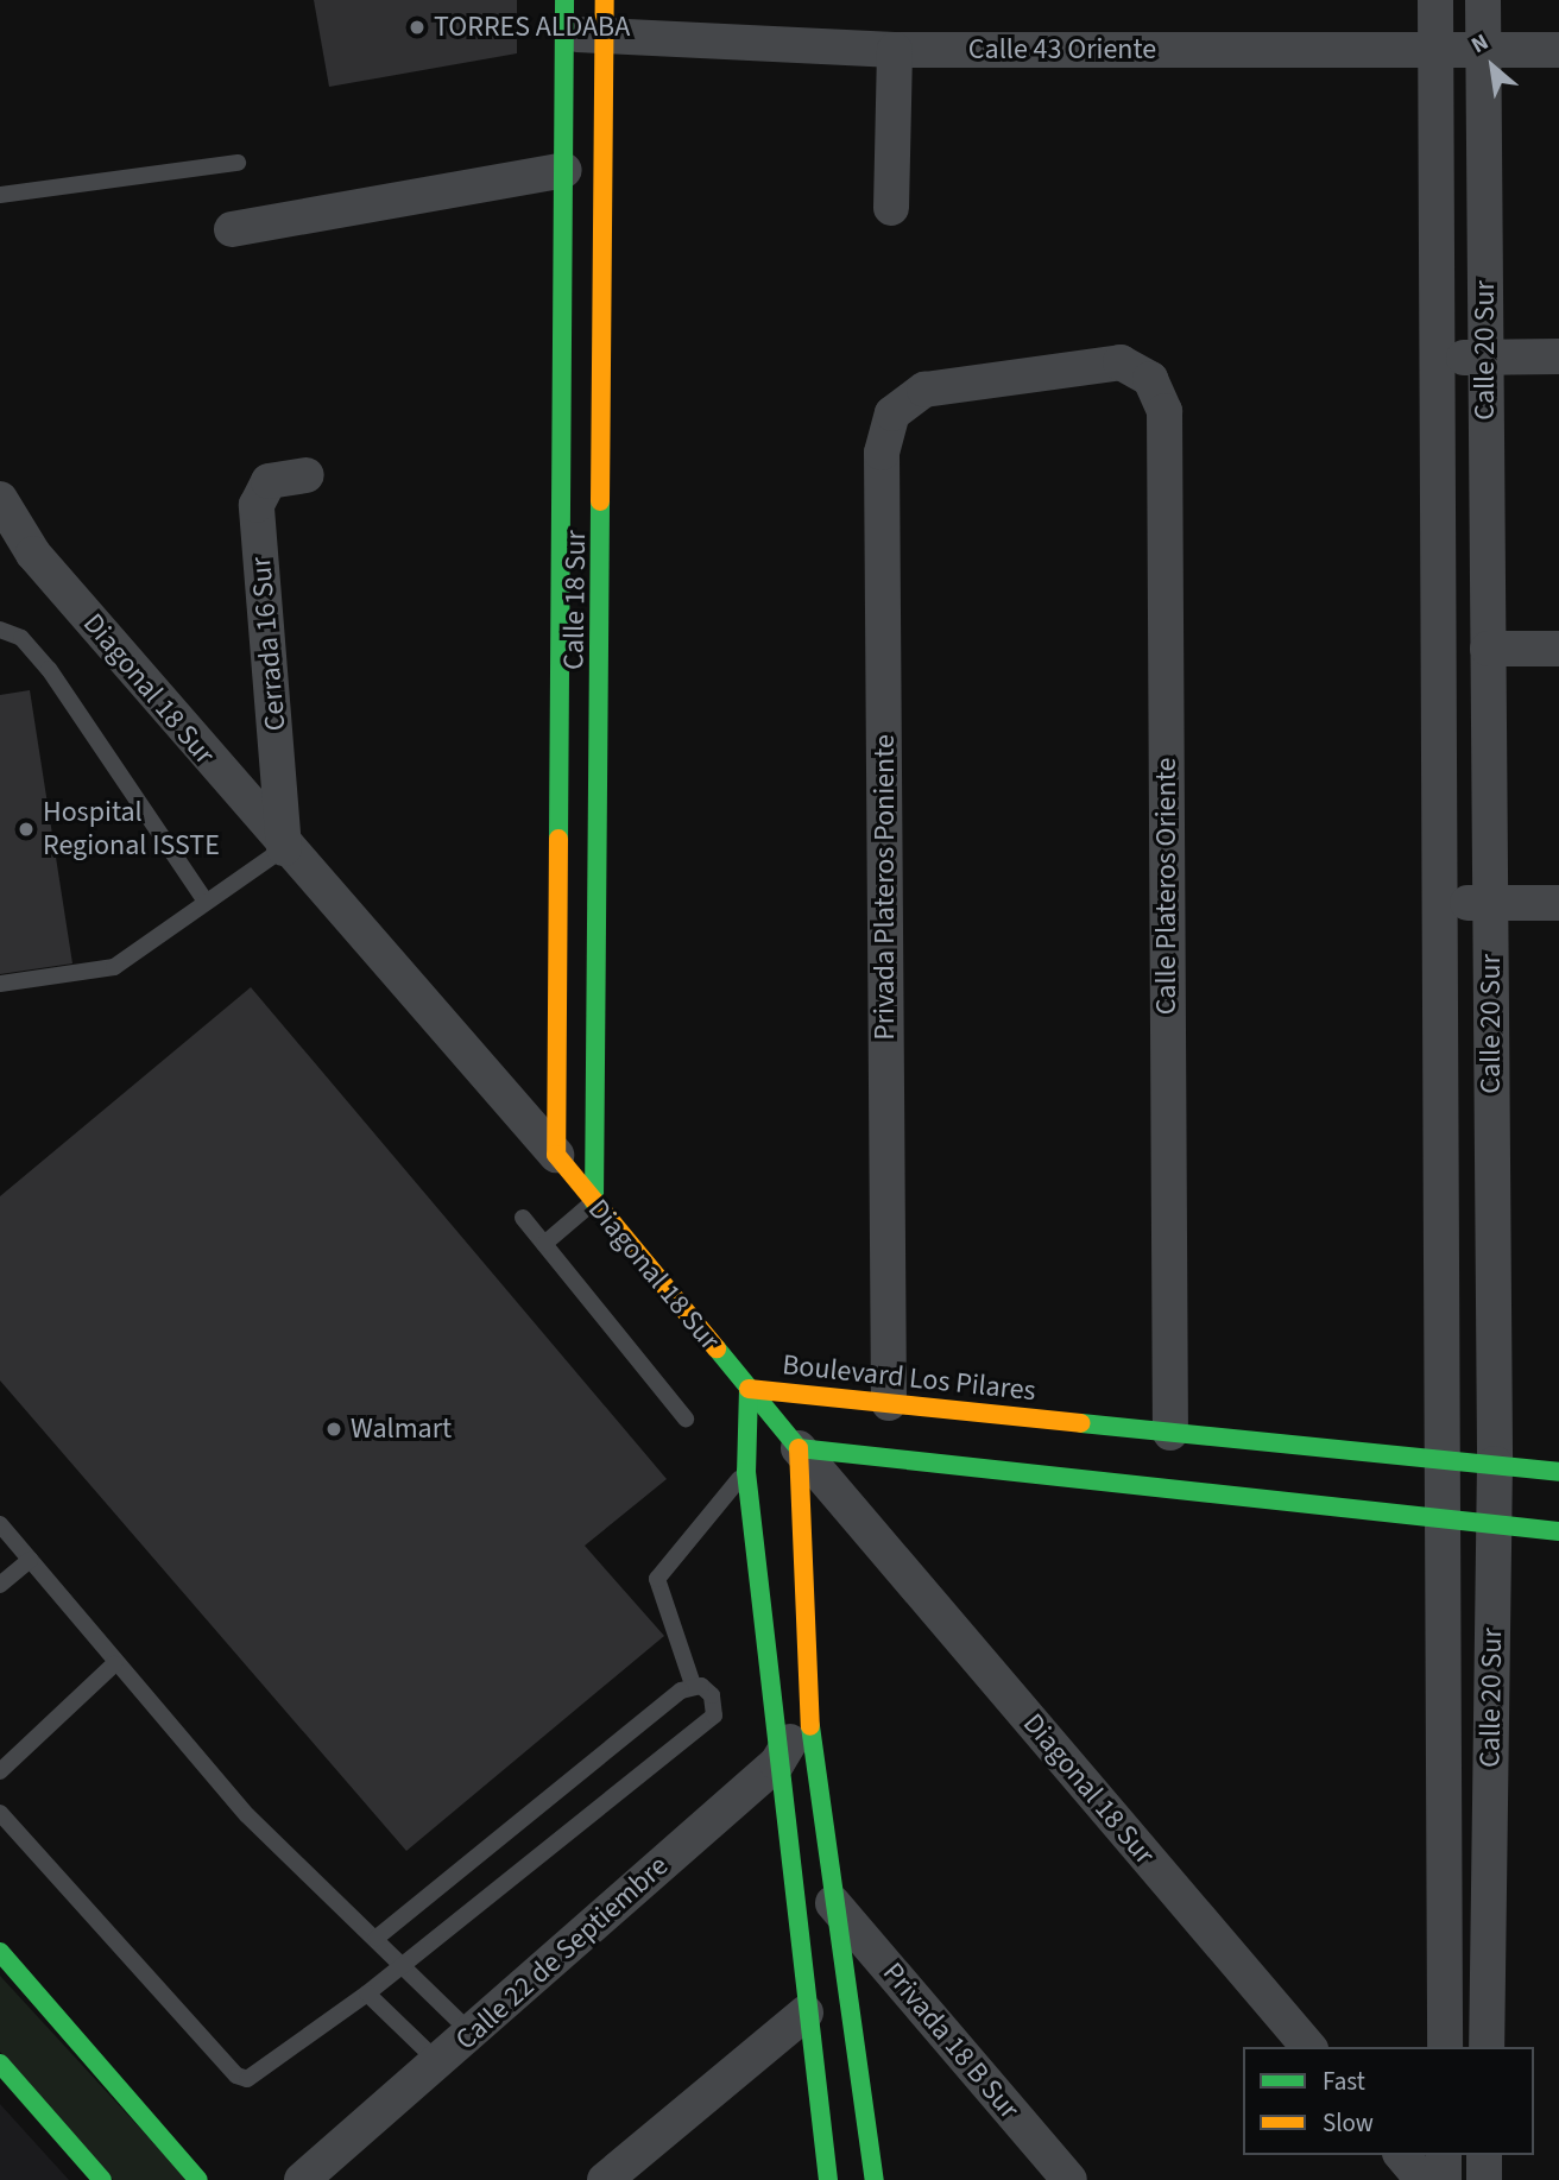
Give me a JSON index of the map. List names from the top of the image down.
{
  "streets": {
    "street": [
      "Calle 43 Oriente",
      "Calle 20 Sur",
      "Calle 18 Sur",
      "Cerrada 16 Sur",
      "Diagonal 18 Sur",
      "Calle Plateros Oriente",
      "Privada Plateros Poniente",
      "Boulevard Los Pilares",
      "Calle 22 de Septiembre",
      "Privada 18 B Sur"
    ]
  },
  "crossings": [
    ["Calle 43 Oriente", "Calle 20 Sur"],
    ["Calle 43 Oriente", "Calle 18 Sur"],
    ["Calle 20 Sur", "Boulevard Los Pilares"],
    ["Calle 18 Sur", "Diagonal 18 Sur"],
    ["Cerrada 16 Sur", "Diagonal 18 Sur"],
    ["Diagonal 18 Sur", "Boulevard Los Pilares"],
    ["Calle Plateros Oriente", "Privada Plateros Poniente"],
    ["Calle Plateros Oriente", "Boulevard Los Pilares"],
    ["Privada Plateros Poniente", "Boulevard Los Pilares"],
    ["Boulevard Los Pilares", "Calle 22 de Septiembre"]
  ],
  "places": ["TORRES ALDABA", "Hospital Regional ISSTE", "Walmart"],
  "legend": ["Fast", "Slow"],
  "north": "top left"
}
